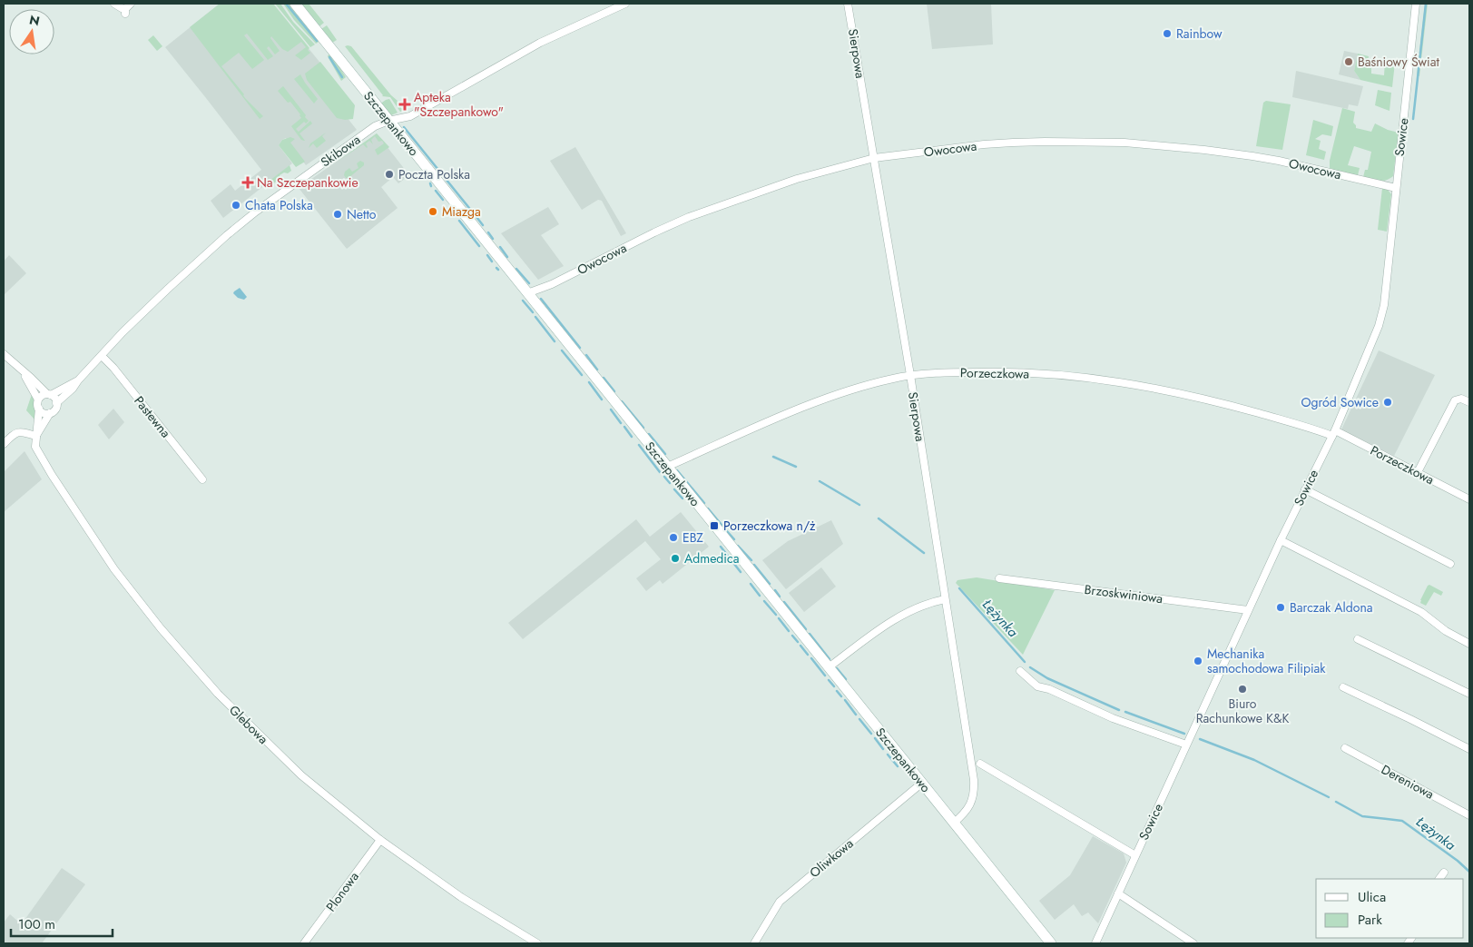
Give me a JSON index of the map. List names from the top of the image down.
{
  "streets": {
    "street": [
      "Sierpowa",
      "Szczepankowo",
      "Sowice",
      "Owocowa",
      "Skibowa",
      "Porzeczkowa",
      "Pastewna",
      "Brzoskwiniowa",
      "Glebowa",
      "Dereniowa",
      "Oliwkowa",
      "Plonowa"
    ]
  },
  "crossings": [
    ["Sierpowa", "Szczepankowo"],
    ["Sierpowa", "Owocowa"],
    ["Sierpowa", "Porzeczkowa"],
    ["Szczepankowo", "Owocowa"],
    ["Szczepankowo", "Skibowa"],
    ["Szczepankowo", "Porzeczkowa"],
    ["Szczepankowo", "Oliwkowa"],
    ["Sowice", "Owocowa"],
    ["Sowice", "Porzeczkowa"],
    ["Sowice", "Brzoskwiniowa"],
    ["Skibowa", "Pastewna"],
    ["Skibowa", "Glebowa"],
    ["Glebowa", "Plonowa"]
  ],
  "water": ["Łężynka"],
  "places": {
    "other": [
      "Rainbow",
      "Baśniowy Świat",
      "Poczta Polska",
      "Chata Polska",
      "Miazga",
      "Netto",
      "Ogród Sowice",
      "EBZ",
      "Admedica",
      "Barczak Aldona",
      "Mechanika samochodowa Filipiak",
      "Biuro Rachunkowe K&K"
    ],
    "health": ["Apteka \"Szczepankowo\"", "Na Szczepankowie"],
    "transit": ["Porzeczkowa n/ż"]
  },
  "legend": ["Ulica", "Park"],
  "scale_bar": "100 m",
  "north": "top"
}
